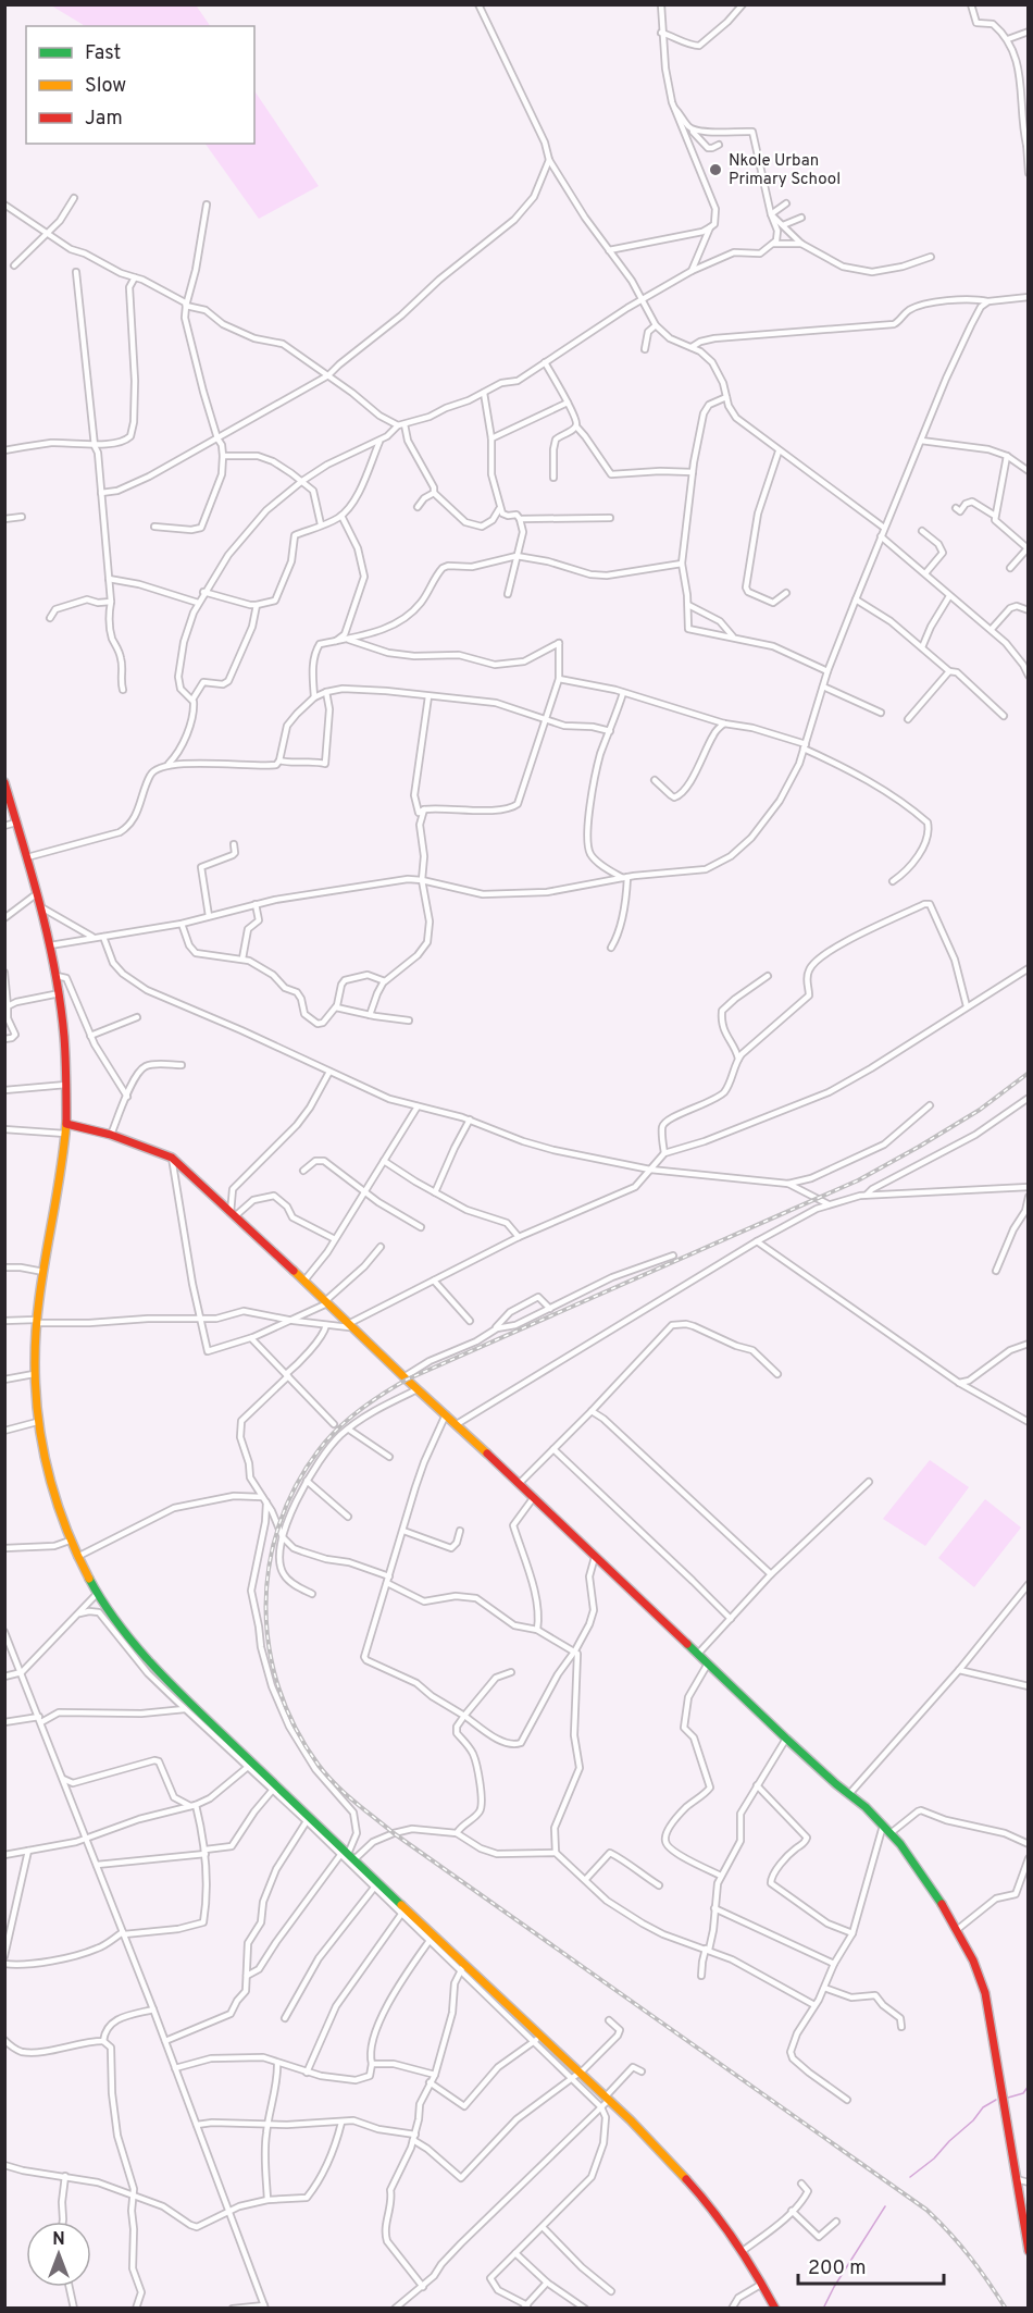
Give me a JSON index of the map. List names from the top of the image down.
{
  "places": ["Nkole Urban Primary School"],
  "legend": ["Fast", "Slow", "Jam"],
  "scale_bar": "200 m",
  "north": "top"
}
